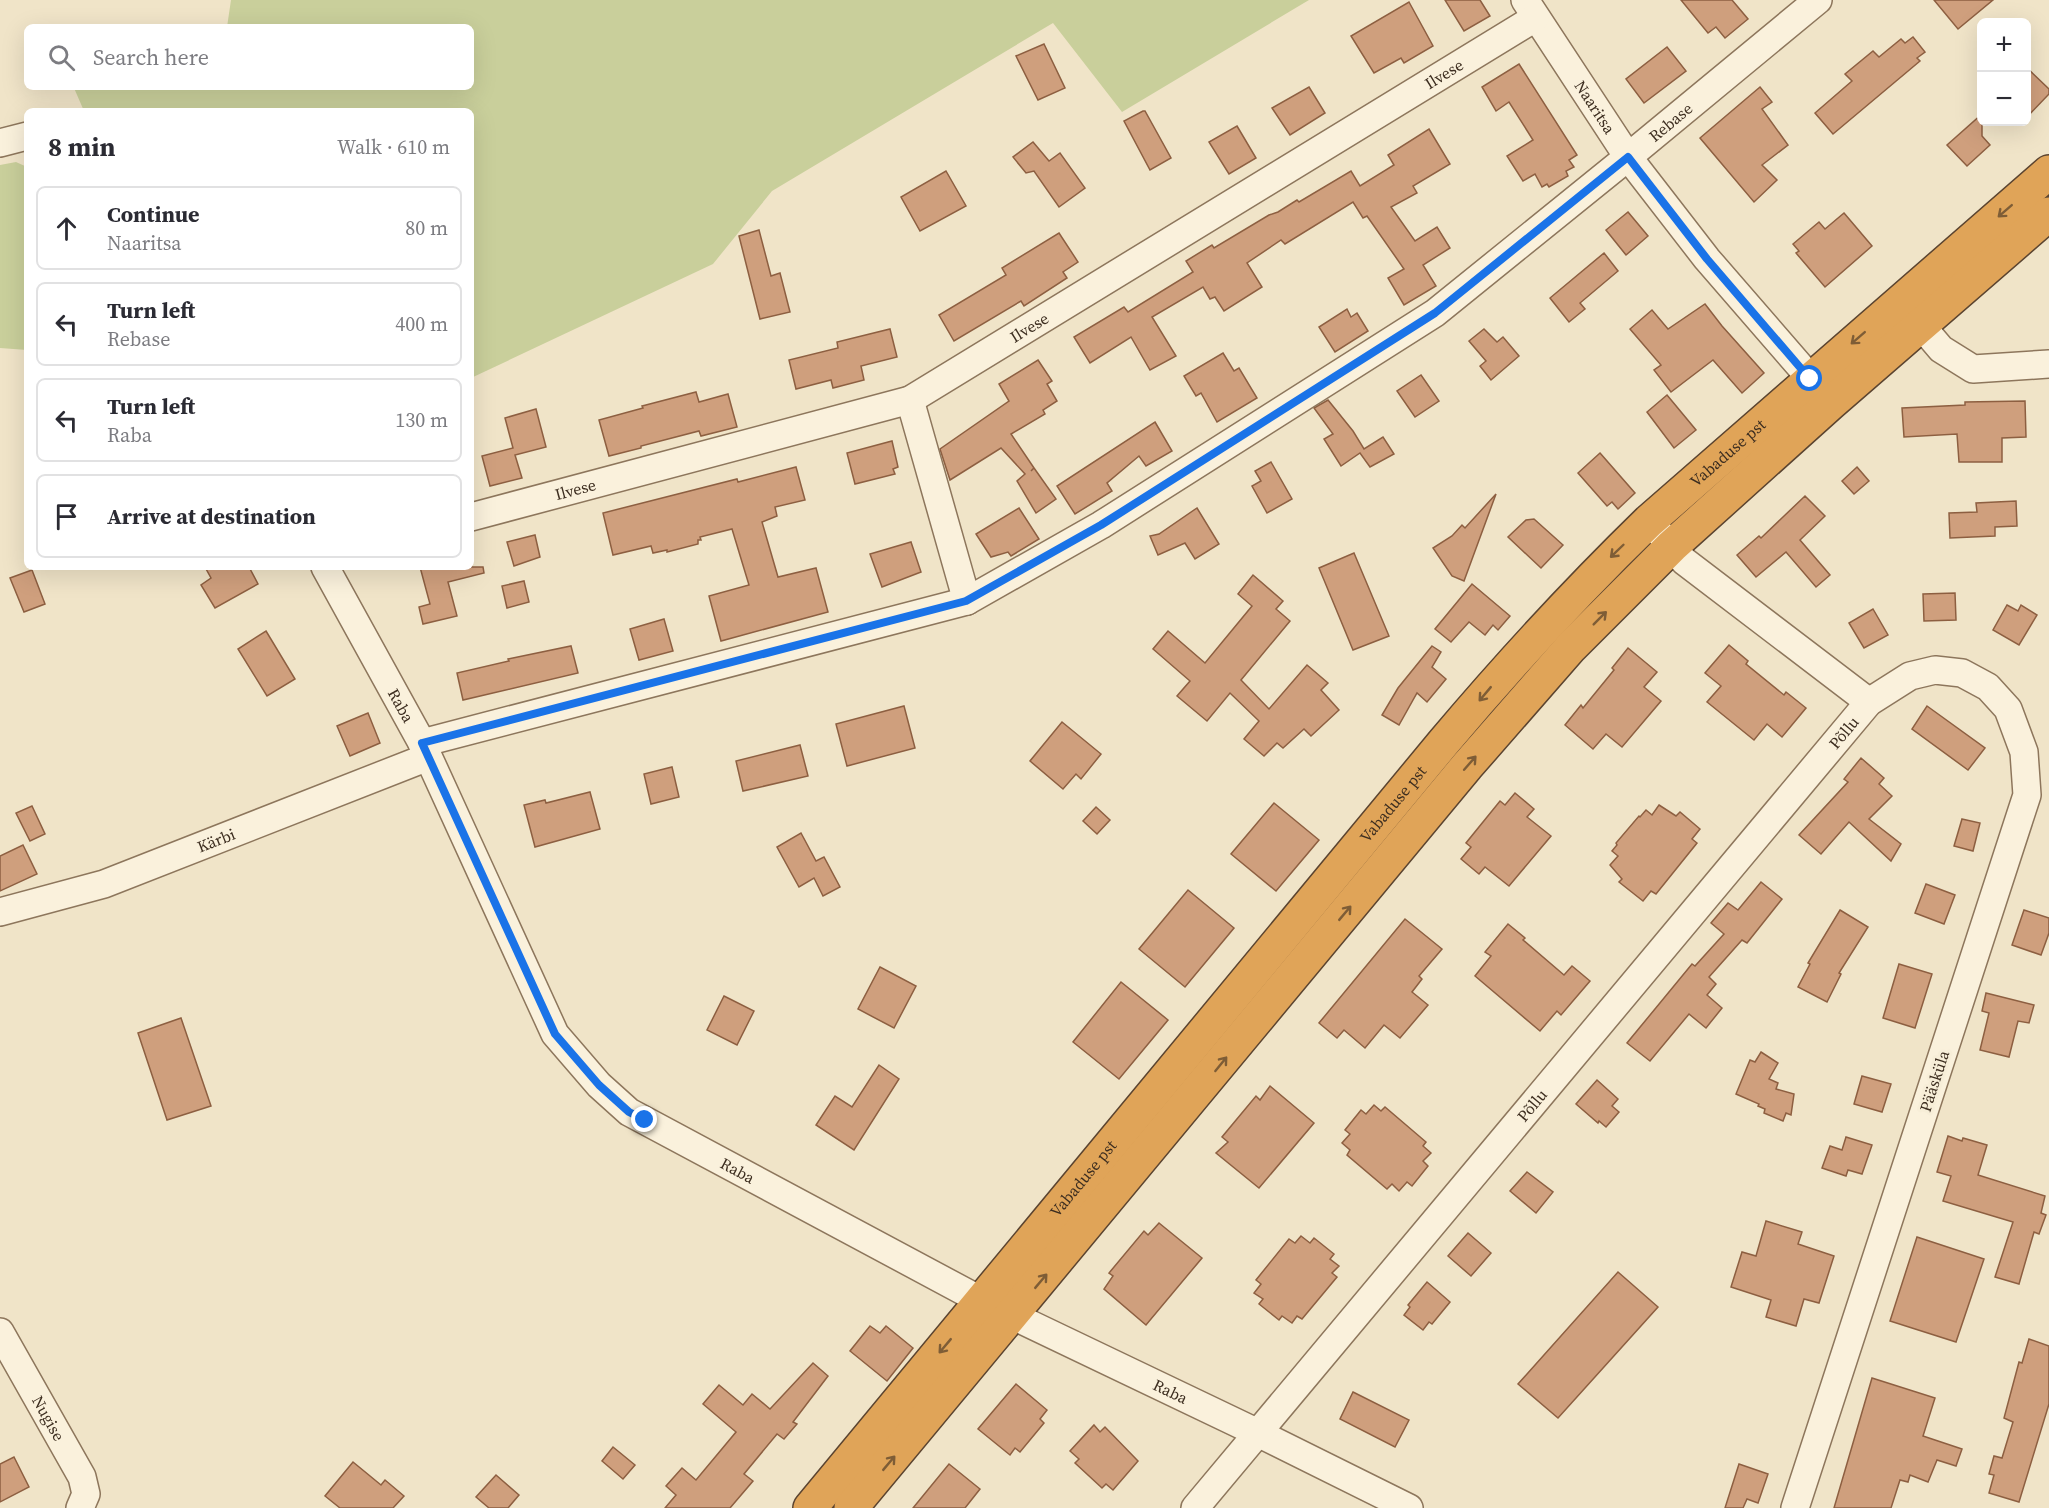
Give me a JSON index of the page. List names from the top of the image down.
{
  "streets": {
    "highway": ["Vabaduse pst"],
    "street": [
      "Ilvese",
      "Naaritsa",
      "Rebase",
      "Raba",
      "Põllu",
      "Kärbi",
      "Pääsküla",
      "Nugise"
    ]
  },
  "crossings": [
    ["Ilvese", "Naaritsa"],
    ["Naaritsa", "Rebase"],
    ["Naaritsa", "Vabaduse pst"],
    ["Rebase", "Raba"],
    ["Rebase", "Kärbi"],
    ["Vabaduse pst", "Raba"],
    ["Vabaduse pst", "Põllu"],
    ["Raba", "Põllu"],
    ["Raba", "Kärbi"],
    ["Põllu", "Pääsküla"]
  ],
  "page": {
    "map_buttons": ["+", "−"],
    "search": "Search here",
    "heading": ["8 min", "Walk · 610 m"],
    "list": [
      ["Continue", "Naaritsa", "80 m"],
      ["Turn left", "Rebase", "400 m"],
      ["Turn left", "Raba", "130 m"],
      "Arrive at destination"
    ]
  }
}
